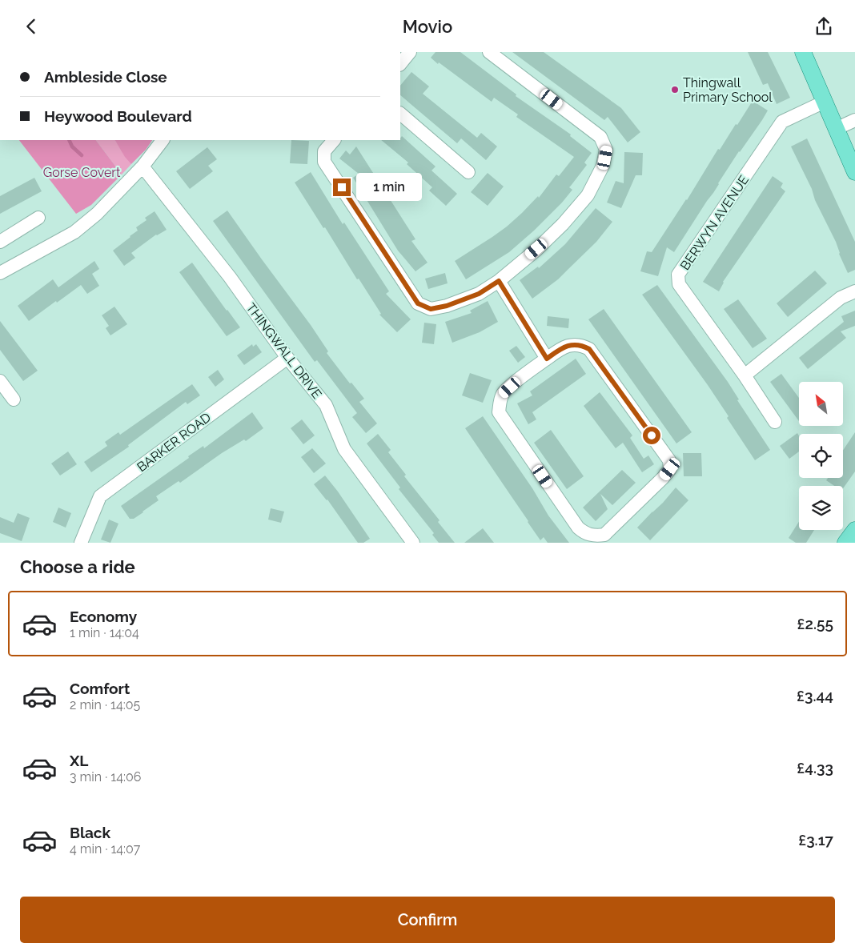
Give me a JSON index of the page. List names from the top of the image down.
{
  "streets": {
    "street": ["BERWYN AVENUE", "THINGWALL DRIVE", "BARKER ROAD"]
  },
  "crossings": [
    ["THINGWALL DRIVE", "BARKER ROAD"]
  ],
  "parks": ["Gorse Covert"],
  "places": ["Thingwall Primary School"],
  "north": "top left",
  "page": {
    "header": "Movio",
    "banner": ["Ambleside Close", "Heywood Boulevard"],
    "bubble": "1 min",
    "heading": "Choose a ride",
    "list": [
      {
        "name": "Economy",
        "note": "1 min · 14:04",
        "value": "£2.55"
      },
      {
        "name": "Comfort",
        "note": "2 min · 14:05",
        "value": "£3.44"
      },
      {
        "name": "XL",
        "note": "3 min · 14:06",
        "value": "£4.33"
      },
      {
        "name": "Black",
        "note": "4 min · 14:07",
        "value": "£3.17"
      }
    ],
    "buttons": "Confirm"
  }
}
